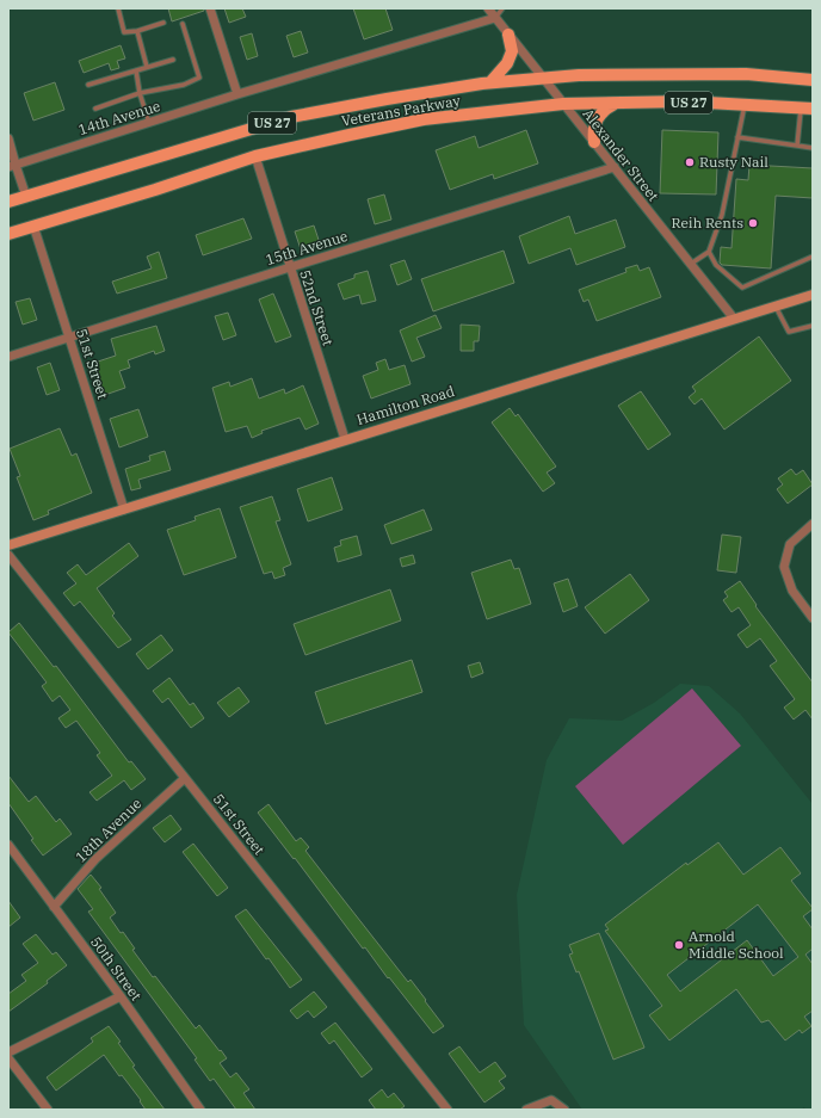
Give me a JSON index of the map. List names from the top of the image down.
{
  "streets": {
    "main road": ["US 27", "Veterans Parkway"],
    "street": [
      "14th Avenue",
      "Alexander Street",
      "15th Avenue",
      "52nd Street",
      "51st Street",
      "Hamilton Road",
      "18th Avenue",
      "50th Street"
    ]
  },
  "crossings": [
    ["Veterans Parkway", "Alexander Street"],
    ["Veterans Parkway", "52nd Street"],
    ["Veterans Parkway", "51st Street"],
    ["Alexander Street", "15th Avenue"],
    ["Alexander Street", "Hamilton Road"],
    ["15th Avenue", "52nd Street"],
    ["15th Avenue", "51st Street"],
    ["52nd Street", "Hamilton Road"],
    ["51st Street", "Hamilton Road"],
    ["51st Street", "18th Avenue"],
    ["18th Avenue", "50th Street"]
  ],
  "places": ["Rusty Nail", "Reih Rents", "Arnold Middle School"]
}
